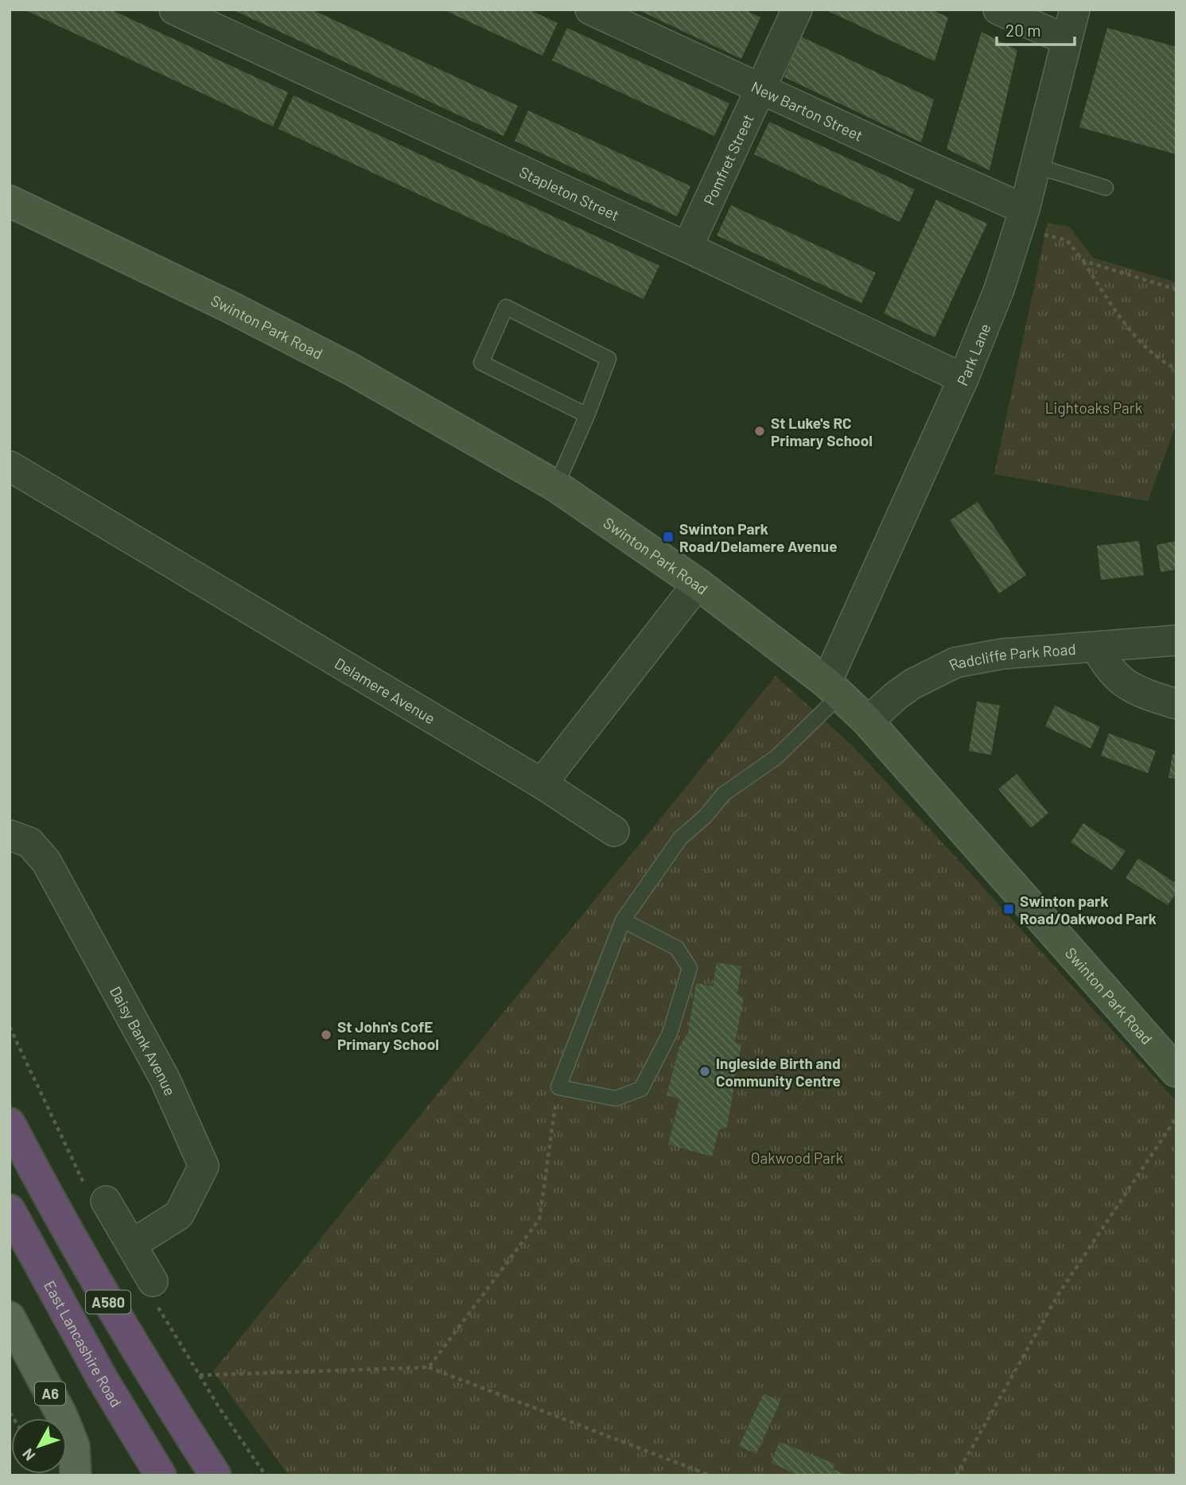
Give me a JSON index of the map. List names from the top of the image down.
{
  "streets": {
    "highway": ["A580", "East Lancashire Road"],
    "main road": ["A6"],
    "street": [
      "New Barton Street",
      "Pomfret Street",
      "Stapleton Street",
      "Swinton Park Road",
      "Park Lane",
      "Radcliffe Park Road",
      "Delamere Avenue",
      "Daisy Bank Avenue"
    ]
  },
  "crossings": [
    ["New Barton Street", "Pomfret Street"],
    ["New Barton Street", "Park Lane"],
    ["Pomfret Street", "Stapleton Street"],
    ["Stapleton Street", "Park Lane"],
    ["Swinton Park Road", "Park Lane"],
    ["Swinton Park Road", "Radcliffe Park Road"]
  ],
  "parks": ["Lightoaks Park", "Oakwood Park"],
  "places": {
    "other": ["St Luke's RC Primary School", "St John's CofE Primary School", "Ingleside Birth and Community Centre"],
    "transit": ["Swinton Park Road/Delamere Avenue", "Swinton park Road/Oakwood Park"]
  },
  "scale_bar": "20 m",
  "north": "bottom left"
}
